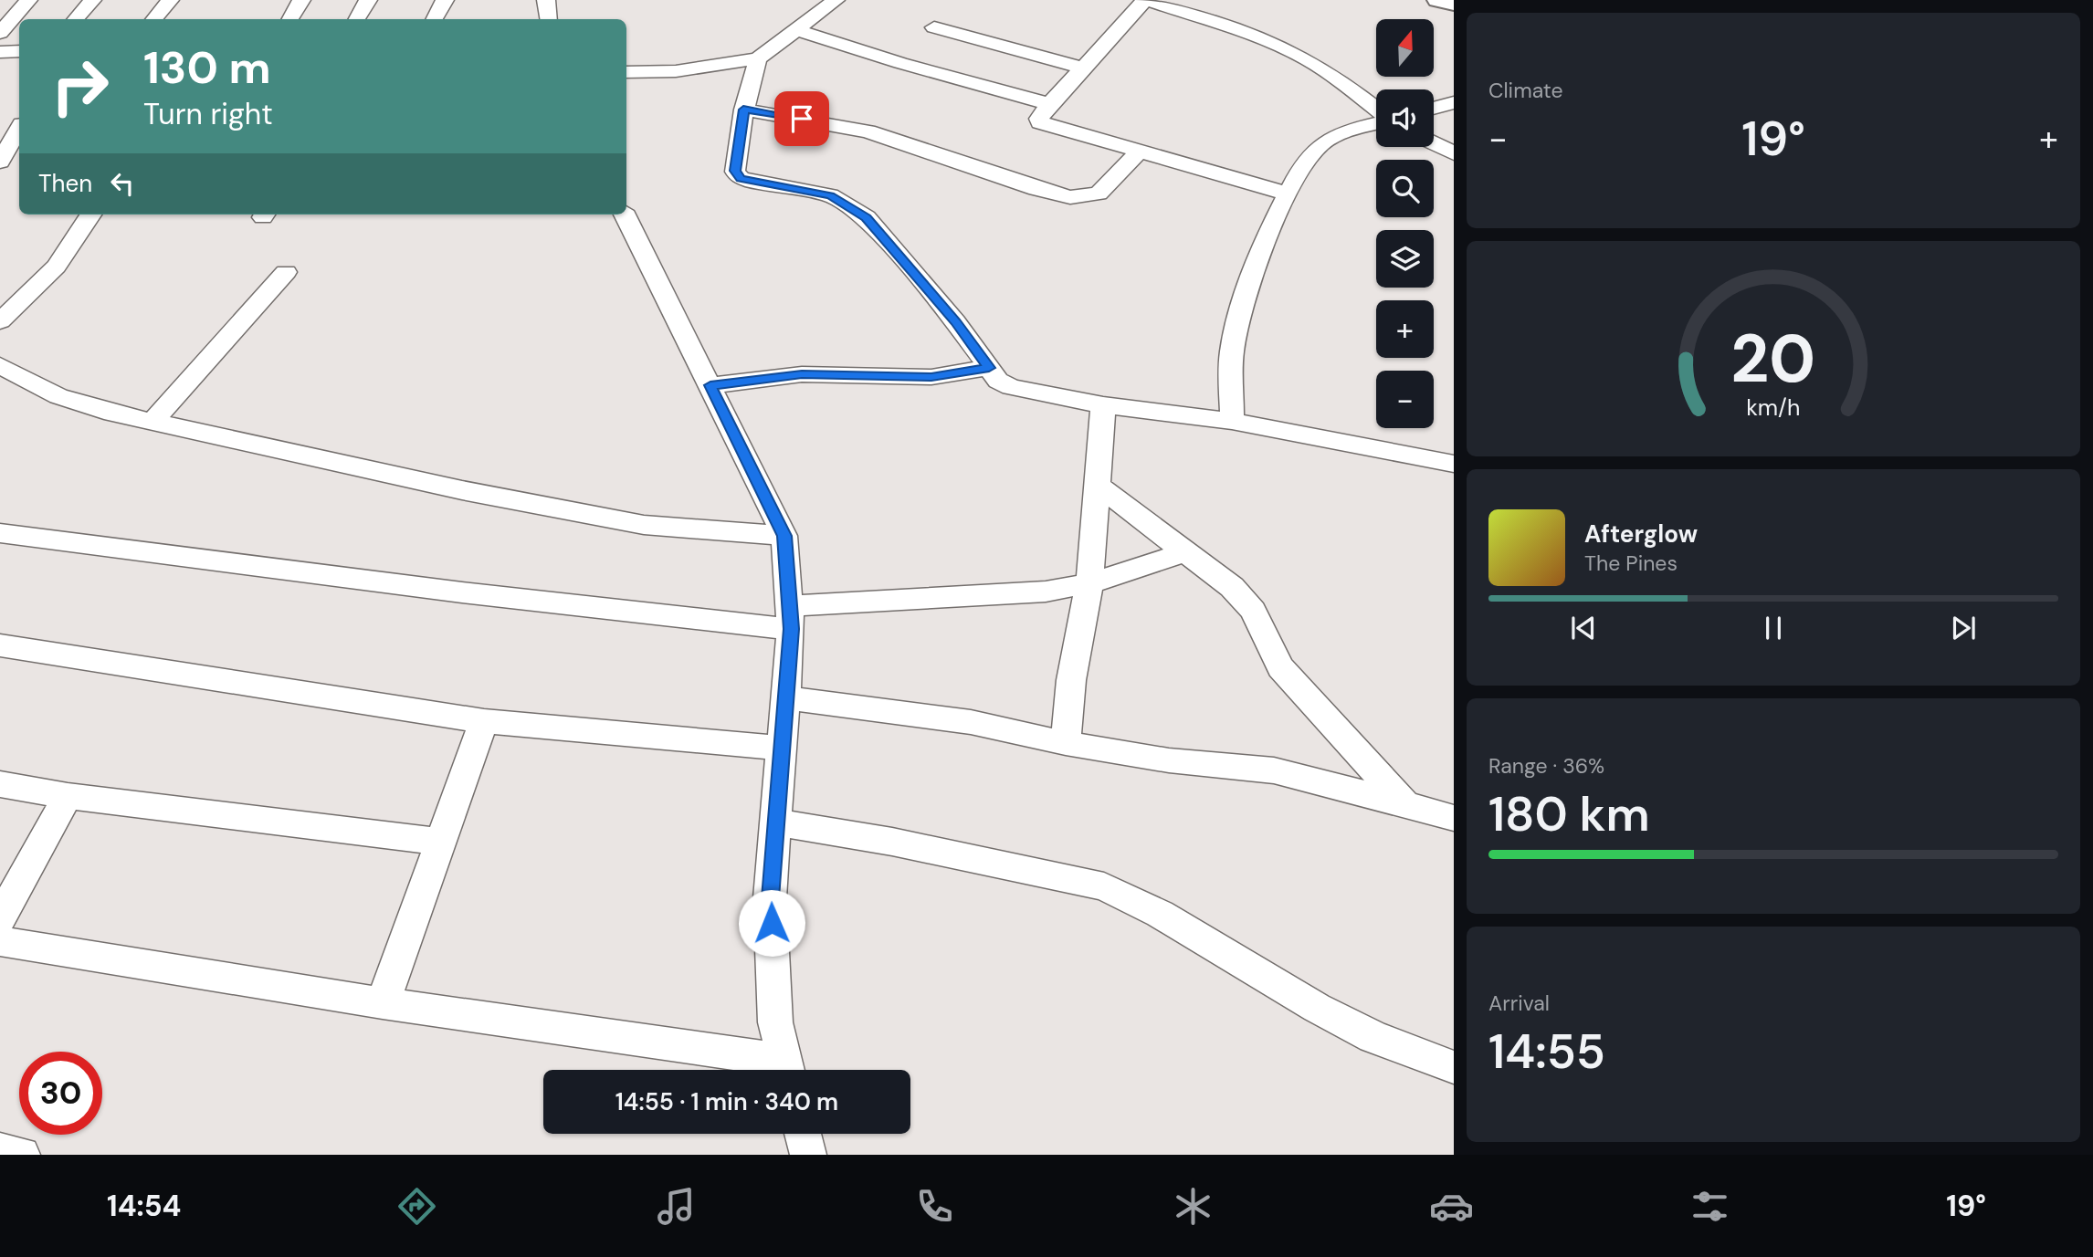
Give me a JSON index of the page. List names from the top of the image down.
{
  "north": "top",
  "page": {
    "tile": [
      "Climate",
      ["Range · 36%", "180 km"],
      ["Arrival", "14:55"]
    ],
    "map_buttons": ["+", "−"],
    "turn": ["130 m", "Turn right"],
    "heat": ["−", "19°", "+"],
    "then": "Then",
    "song": ["Afterglow", "The Pines"],
    "limit": "30",
    "trip": "14:55 · 1 min · 340 m",
    "tabs": ["14:54", "19°"],
    "gauge": ["20", "km/h"]
  }
}
